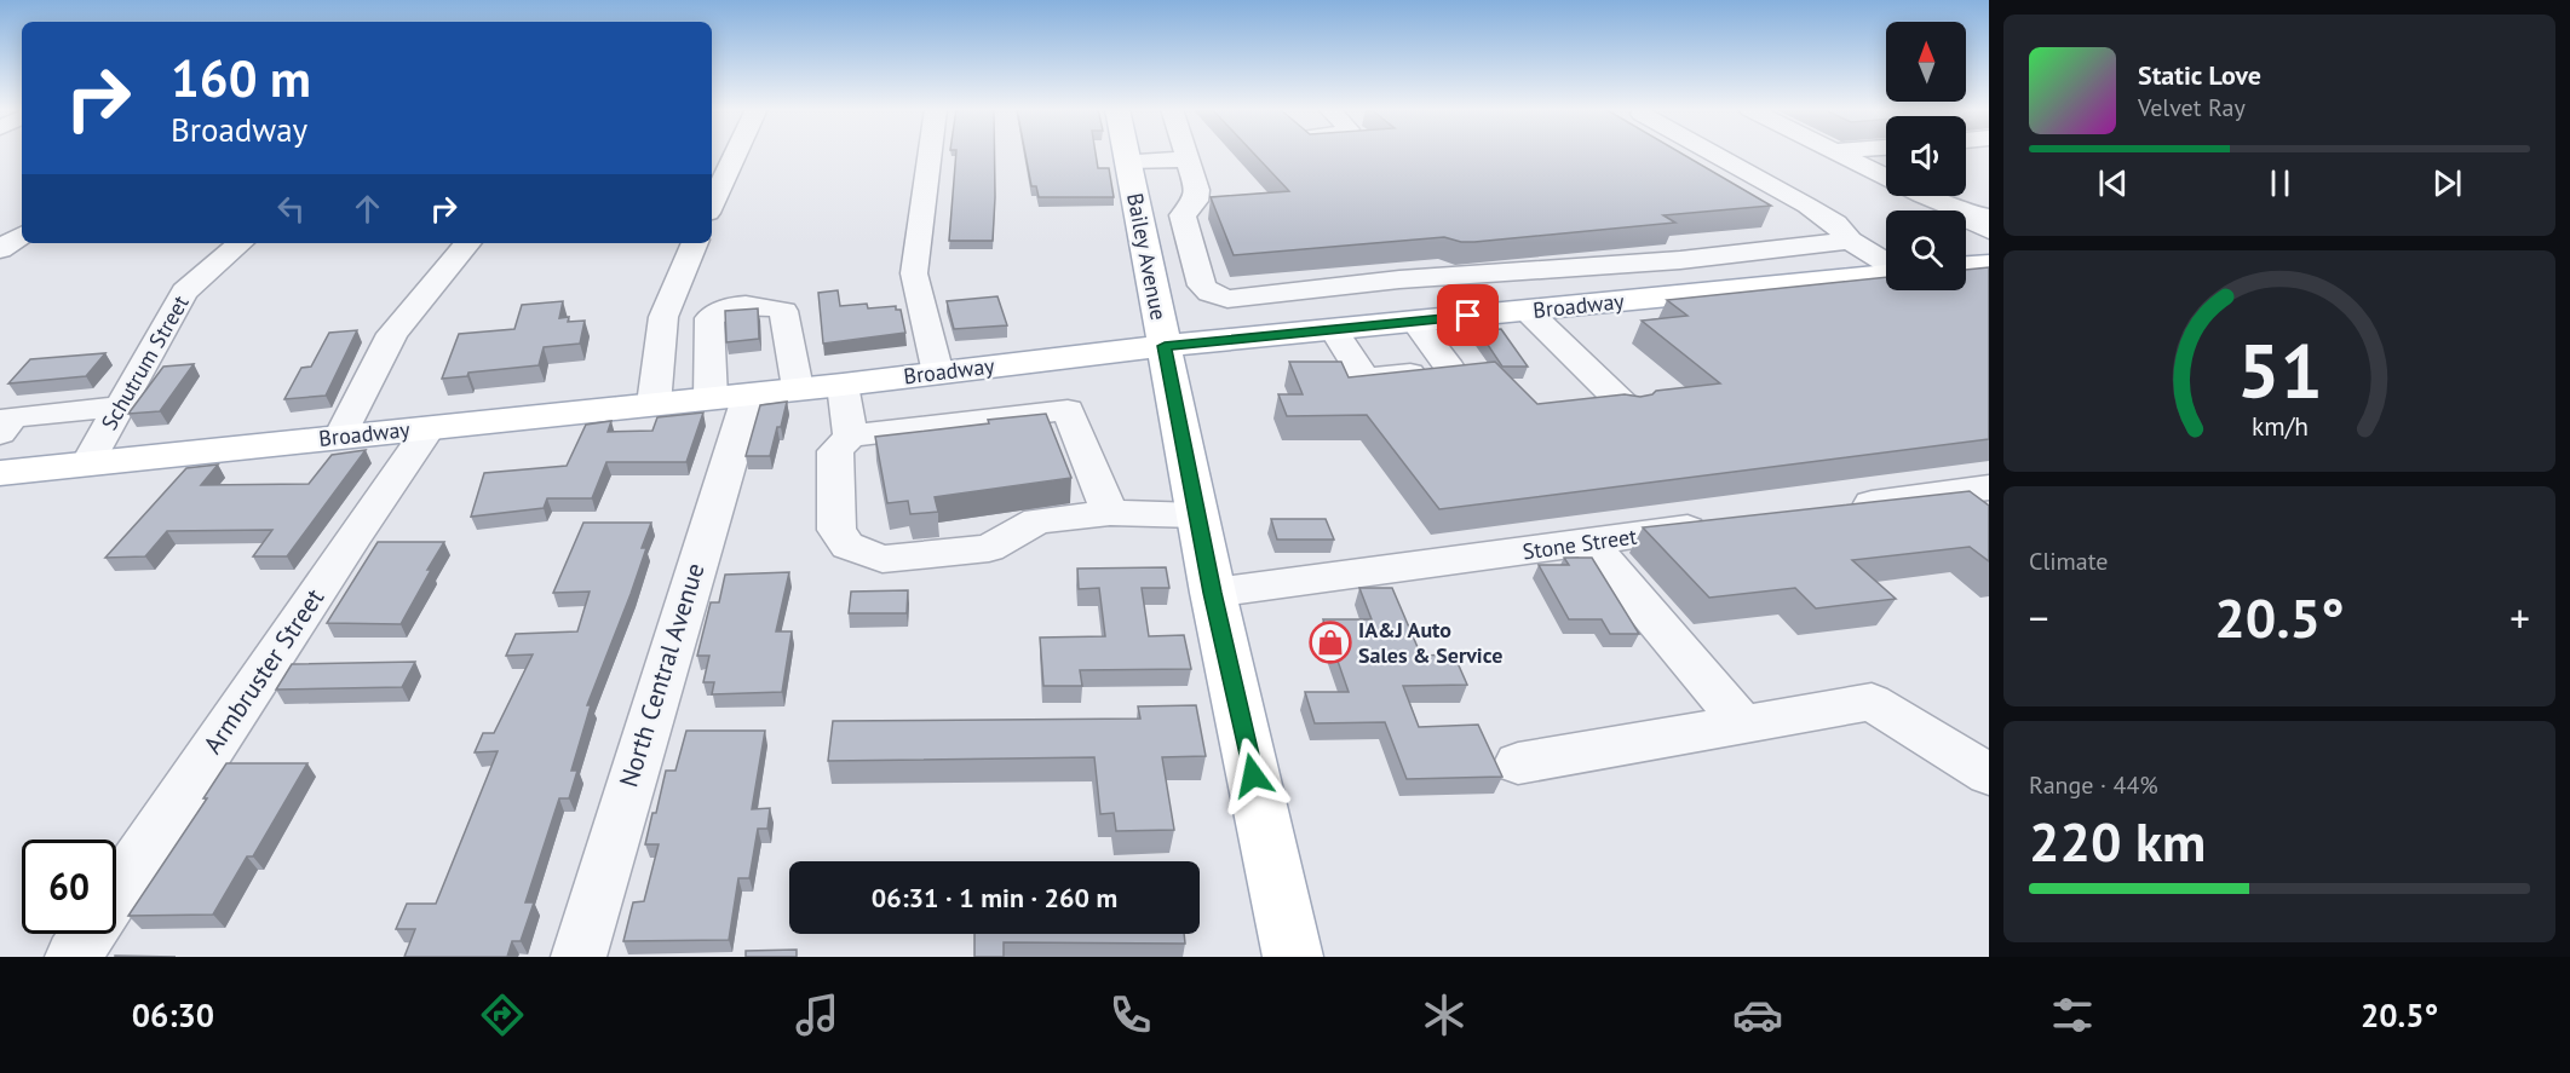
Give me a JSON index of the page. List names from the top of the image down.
{
  "streets": {
    "main road": ["Bailey Avenue", "Broadway"],
    "street": [
      "Schutrum Street",
      "Stone Street",
      "Armbruster Street",
      "North Central Avenue"
    ]
  },
  "crossings": [
    ["Bailey Avenue", "Broadway"],
    ["Bailey Avenue", "Stone Street"],
    ["Broadway", "Schutrum Street"],
    ["Broadway", "Armbruster Street"],
    ["Broadway", "North Central Avenue"]
  ],
  "places": {
    "shop": ["IA&J Auto Sales & Service"]
  },
  "north": "top",
  "page": {
    "turn": ["160 m", "Broadway"],
    "song": ["Static Love", "Velvet Ray"],
    "tile": [
      "Climate",
      ["Range · 44%", "220 km"]
    ],
    "heat": ["−", "20.5°", "+"],
    "limit": "60",
    "trip": "06:31 · 1 min · 260 m",
    "tabs": ["06:30", "20.5°"],
    "gauge": ["51", "km/h"]
  }
}
